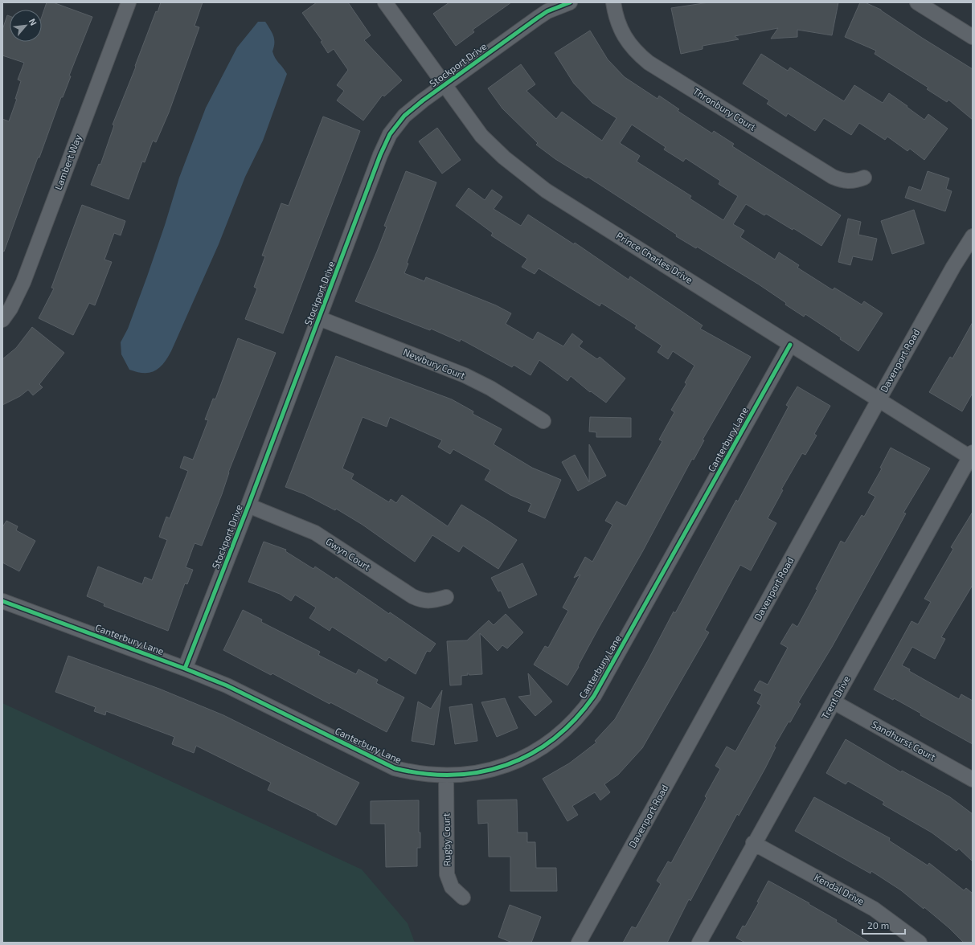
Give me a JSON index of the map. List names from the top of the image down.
{
  "streets": {
    "street": [
      "Stockport Drive",
      "Thronbury Court",
      "Lambert Way",
      "Prince Charles Drive",
      "Davenport Road",
      "Newbury Court",
      "Canterbury Lane",
      "Gwyn Court",
      "Trent Drive",
      "Sandhurst Court",
      "Rugby Court",
      "Kendal Drive"
    ]
  },
  "crossings": [
    ["Stockport Drive", "Prince Charles Drive"],
    ["Stockport Drive", "Newbury Court"],
    ["Stockport Drive", "Canterbury Lane"],
    ["Stockport Drive", "Gwyn Court"],
    ["Prince Charles Drive", "Davenport Road"],
    ["Prince Charles Drive", "Canterbury Lane"],
    ["Prince Charles Drive", "Trent Drive"],
    ["Canterbury Lane", "Rugby Court"],
    ["Trent Drive", "Sandhurst Court"],
    ["Trent Drive", "Kendal Drive"]
  ],
  "scale_bar": "20 m",
  "north": "top right"
}
